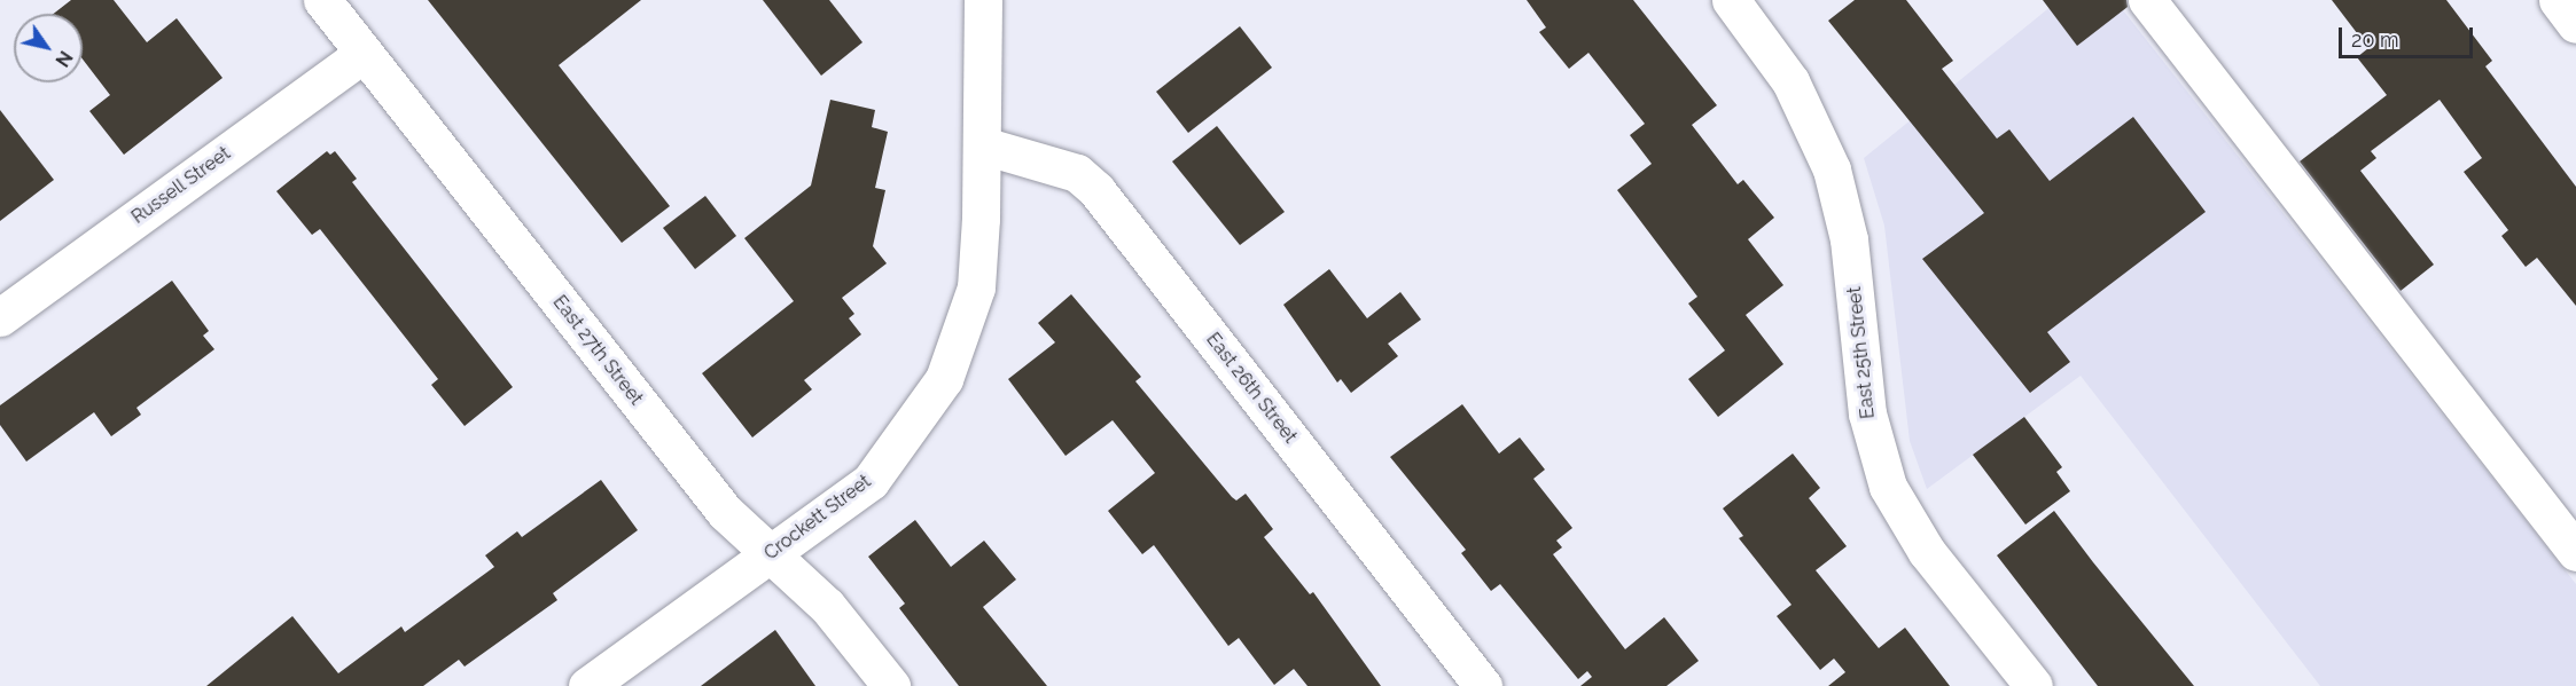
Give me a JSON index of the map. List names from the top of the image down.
{
  "streets": {
    "street": [
      "Russell Street",
      "East 27th Street",
      "East 25th Street",
      "East 26th Street",
      "Crockett Street"
    ]
  },
  "crossings": [
    ["Russell Street", "East 27th Street"],
    ["East 27th Street", "Crockett Street"],
    ["East 26th Street", "Crockett Street"]
  ],
  "scale_bar": "20 m",
  "north": "bottom right"
}
